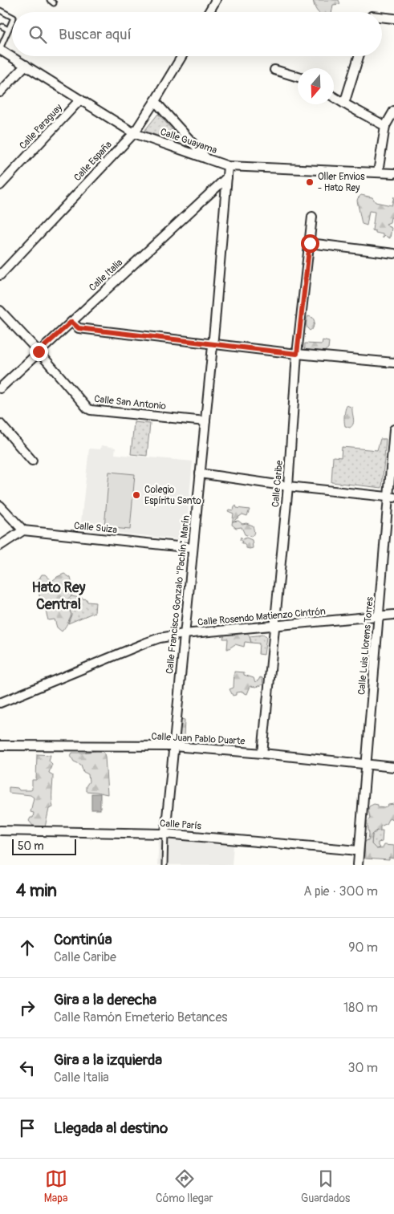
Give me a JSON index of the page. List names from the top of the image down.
{
  "streets": {
    "street": [
      "Calle Paraguay",
      "Calle Guayama",
      "Calle España",
      "Calle Italia",
      "Calle San Antonio",
      "Calle Caribe",
      "Calle Suiza",
      "Calle Francisco Gonzalo \"Pachín\" Marín",
      "Calle Rosendo Matienzo Cintrón",
      "Calle Luis Llorens Torres",
      "Calle Juan Pablo Duarte",
      "Calle París"
    ]
  },
  "crossings": [
    ["Calle Paraguay", "Calle Guayama"],
    ["Calle Guayama", "Calle España"],
    ["Calle Guayama", "Calle Francisco Gonzalo \"Pachín\" Marín"],
    ["Calle Italia", "Calle San Antonio"],
    ["Calle Italia", "Calle Francisco Gonzalo \"Pachín\" Marín"],
    ["Calle San Antonio", "Calle Francisco Gonzalo \"Pachín\" Marín"],
    ["Calle Caribe", "Calle Rosendo Matienzo Cintrón"],
    ["Calle Caribe", "Calle Juan Pablo Duarte"],
    ["Calle Suiza", "Calle Francisco Gonzalo \"Pachín\" Marín"],
    ["Calle Francisco Gonzalo \"Pachín\" Marín", "Calle Rosendo Matienzo Cintrón"],
    ["Calle Francisco Gonzalo \"Pachín\" Marín", "Calle Juan Pablo Duarte"],
    ["Calle Francisco Gonzalo \"Pachín\" Marín", "Calle París"],
    ["Calle Rosendo Matienzo Cintrón", "Calle Luis Llorens Torres"],
    ["Calle Luis Llorens Torres", "Calle Juan Pablo Duarte"],
    ["Calle Luis Llorens Torres", "Calle París"]
  ],
  "districts": ["Hato Rey Central"],
  "places": ["Oller Envios - Hato Rey", "Colegio Espíritu Santo"],
  "scale_bar": "50 m",
  "north": "bottom",
  "page": {
    "search": "Buscar aquí",
    "scale": "50 m",
    "heading": ["4 min", "A pie · 300 m"],
    "list": [
      ["Continúa", "Calle Caribe", "90 m"],
      ["Gira a la derecha", "Calle Ramón Emeterio Betances", "180 m"],
      ["Gira a la izquierda", "Calle Italia", "30 m"],
      "Llegada al destino"
    ],
    "nav": ["Mapa", "Cómo llegar", "Guardados"]
  }
}
